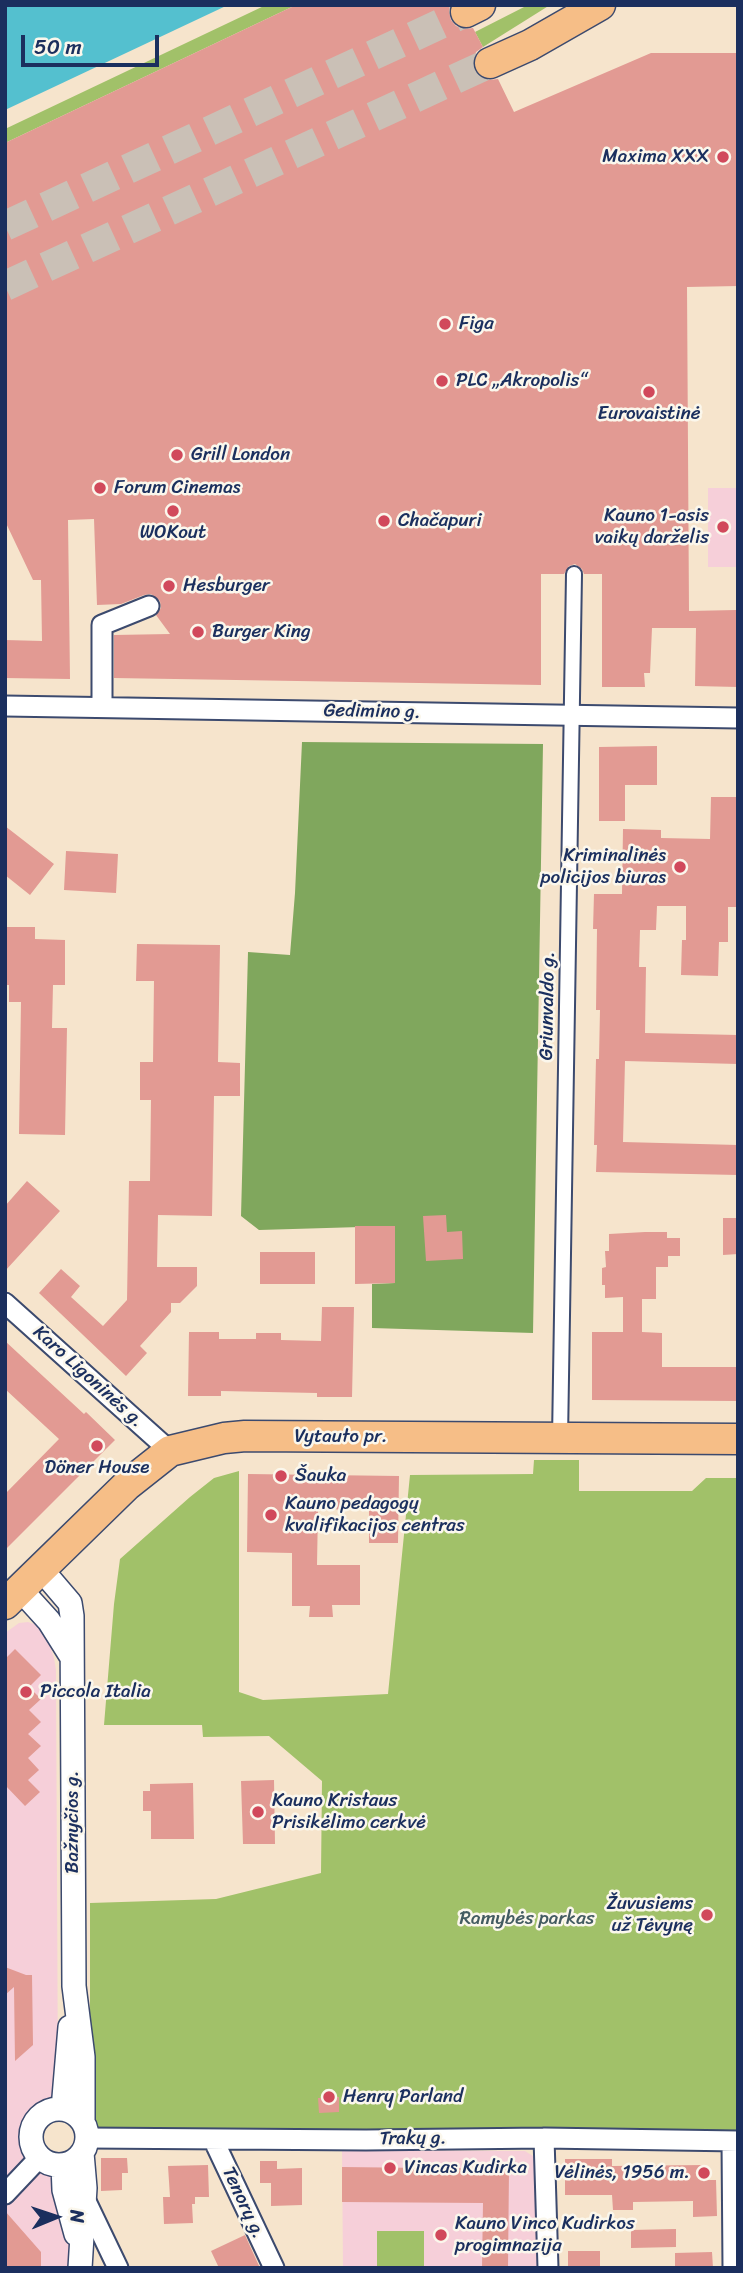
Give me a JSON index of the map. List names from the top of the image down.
{
  "streets": {
    "main road": ["Vytauto pr."],
    "street": [
      "Gedimino g.",
      "Griunvaldo g.",
      "Karo Ligoninės g.",
      "Bažnyčios g.",
      "Trakų g.",
      "Tenorų g."
    ]
  },
  "crossings": [
    ["Gedimino g.", "Griunvaldo g."],
    ["Griunvaldo g.", "Vytauto pr."],
    ["Karo Ligoninės g.", "Vytauto pr."],
    ["Vytauto pr.", "Bažnyčios g."],
    ["Bažnyčios g.", "Trakų g."],
    ["Trakų g.", "Tenorų g."]
  ],
  "parks": ["Ramybės parkas"],
  "places": [
    "Maxima XXX",
    "Figa",
    "PLC „Akropolis“",
    "Eurovaistinė",
    "Grill London",
    "Forum Cinemas",
    "WOKout",
    "Chačapuri",
    "Kauno 1-asis vaikų darželis",
    "Hesburger",
    "Burger King",
    "Kriminalinės policijos biuras",
    "Döner House",
    "Šauka",
    "Kauno pedagogų kvalifikacijos centras",
    "Piccola Italia",
    "Kauno Kristaus Prisikėlimo cerkvė",
    "Žuvusiems už Tėvynę",
    "Henry Parland",
    "Vincas Kudirka",
    "Vėlinės, 1956 m.",
    "Kauno Vinco Kudirkos progimnazija"
  ],
  "scale_bar": "50 m",
  "north": "right"
}
